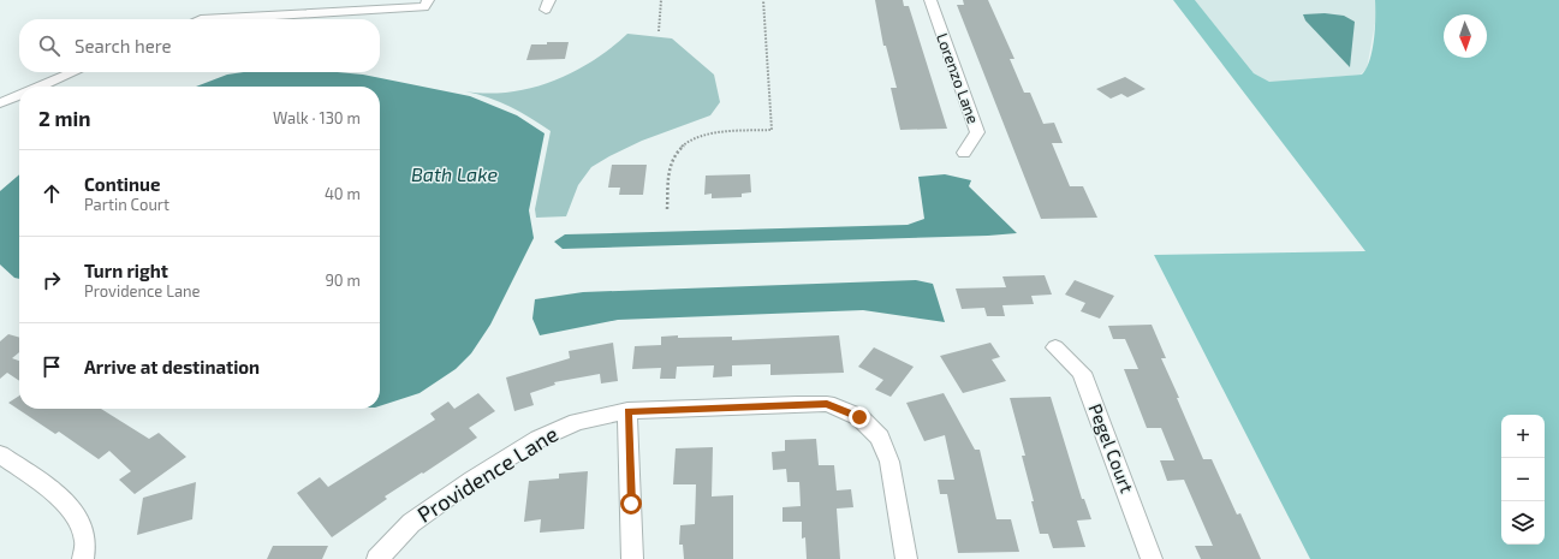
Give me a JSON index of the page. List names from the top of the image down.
{
  "streets": {
    "street": ["Lorenzo Lane", "Pegel Court", "Providence Lane"]
  },
  "water": ["Bath Lake"],
  "north": "bottom",
  "page": {
    "search": "Search here",
    "heading": ["2 min", "Walk · 130 m"],
    "list": [
      ["Continue", "Partin Court", "40 m"],
      ["Turn right", "Providence Lane", "90 m"],
      "Arrive at destination"
    ],
    "map_buttons": ["+", "−"]
  }
}
